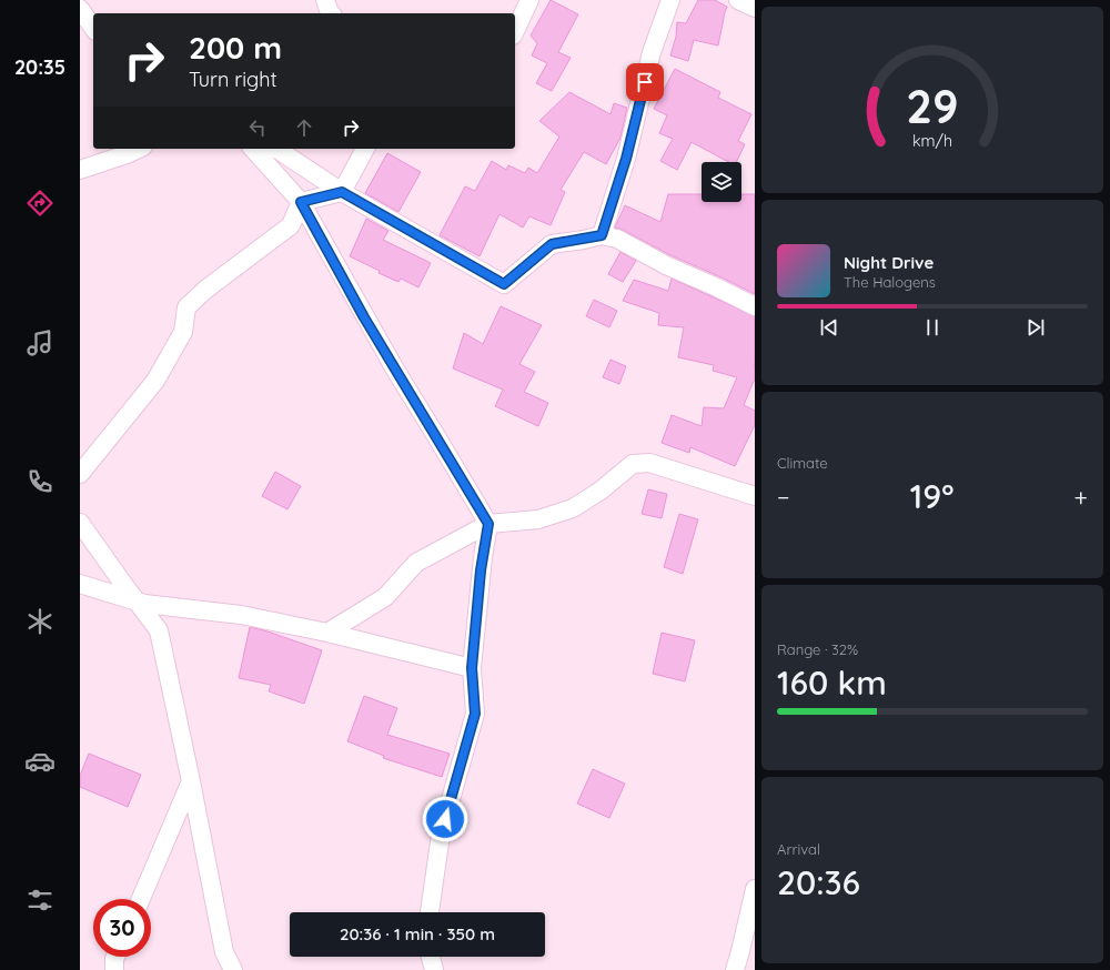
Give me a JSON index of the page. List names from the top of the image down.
{
  "page": {
    "tabs": "20:35",
    "turn": ["200 m", "Turn right"],
    "song": ["Night Drive", "The Halogens"],
    "tile": [
      "Climate",
      ["Range · 32%", "160 km"],
      ["Arrival", "20:36"]
    ],
    "heat": ["−", "19°", "+"],
    "limit": "30",
    "trip": "20:36 · 1 min · 350 m",
    "gauge": ["29", "km/h"]
  }
}
